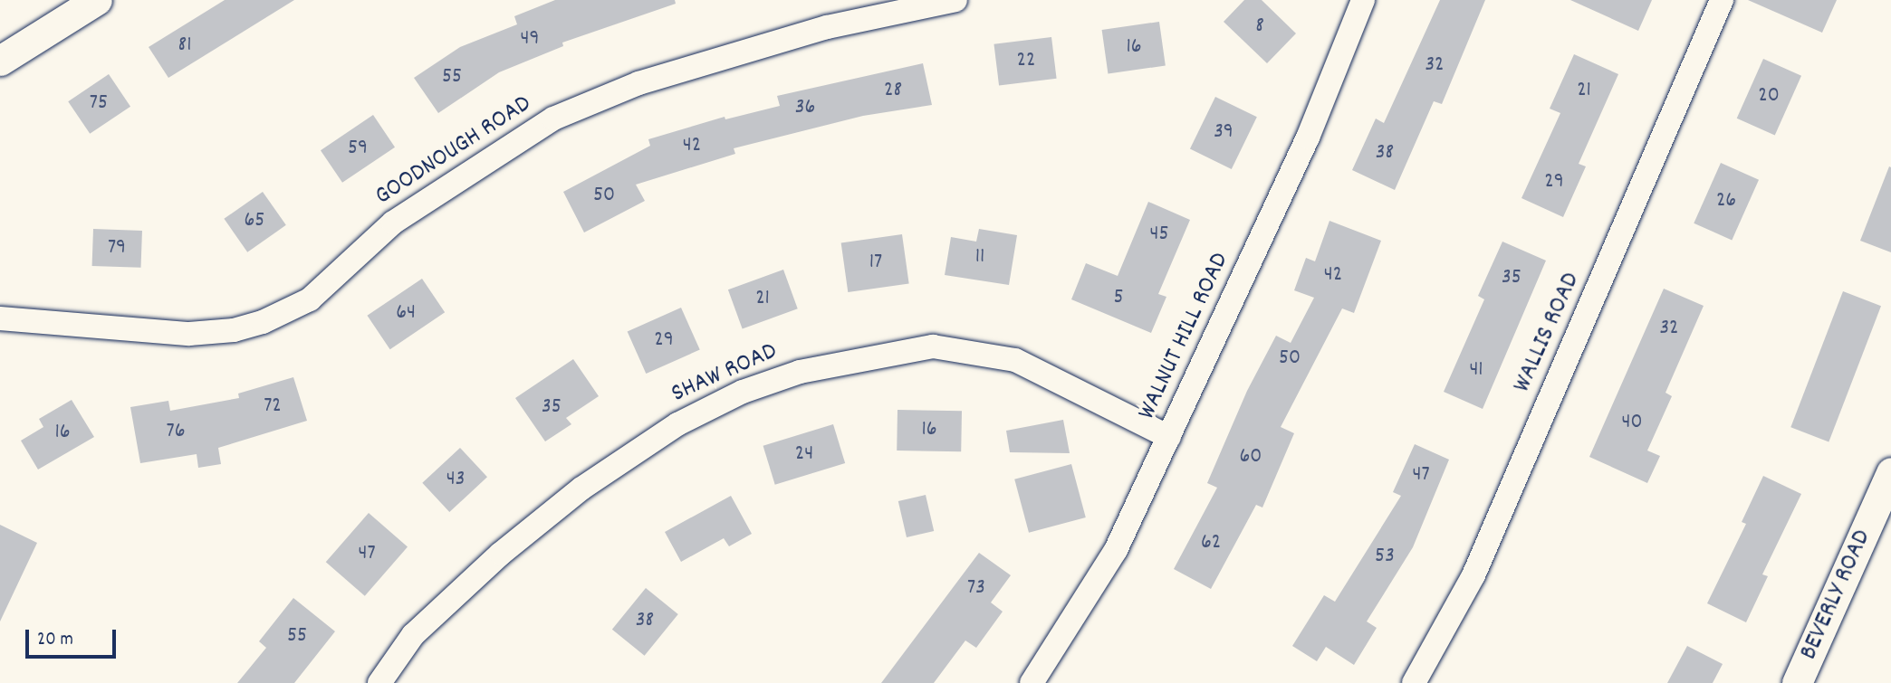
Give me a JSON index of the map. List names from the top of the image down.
{
  "streets": {
    "street": [
      "GOODNOUGH ROAD",
      "WALLIS ROAD",
      "WALNUT HILL ROAD",
      "SHAW ROAD",
      "BEVERLY ROAD"
    ]
  },
  "crossings": [
    ["WALNUT HILL ROAD", "SHAW ROAD"]
  ],
  "house_numbers": [
    "8",
    "49",
    "81",
    "16",
    "22",
    "32",
    "55",
    "28",
    "21",
    "20",
    "75",
    "36",
    "39",
    "42",
    "59",
    "38",
    "29",
    "50",
    "26",
    "65",
    "45",
    "79",
    "11",
    "17",
    "42",
    "35",
    "5",
    "21",
    "64",
    "32",
    "29",
    "50",
    "41",
    "72",
    "35",
    "40",
    "16",
    "76",
    "16",
    "24",
    "60",
    "47",
    "43",
    "62",
    "47",
    "53",
    "73",
    "38",
    "55"
  ],
  "scale_bar": "20 m"
}
